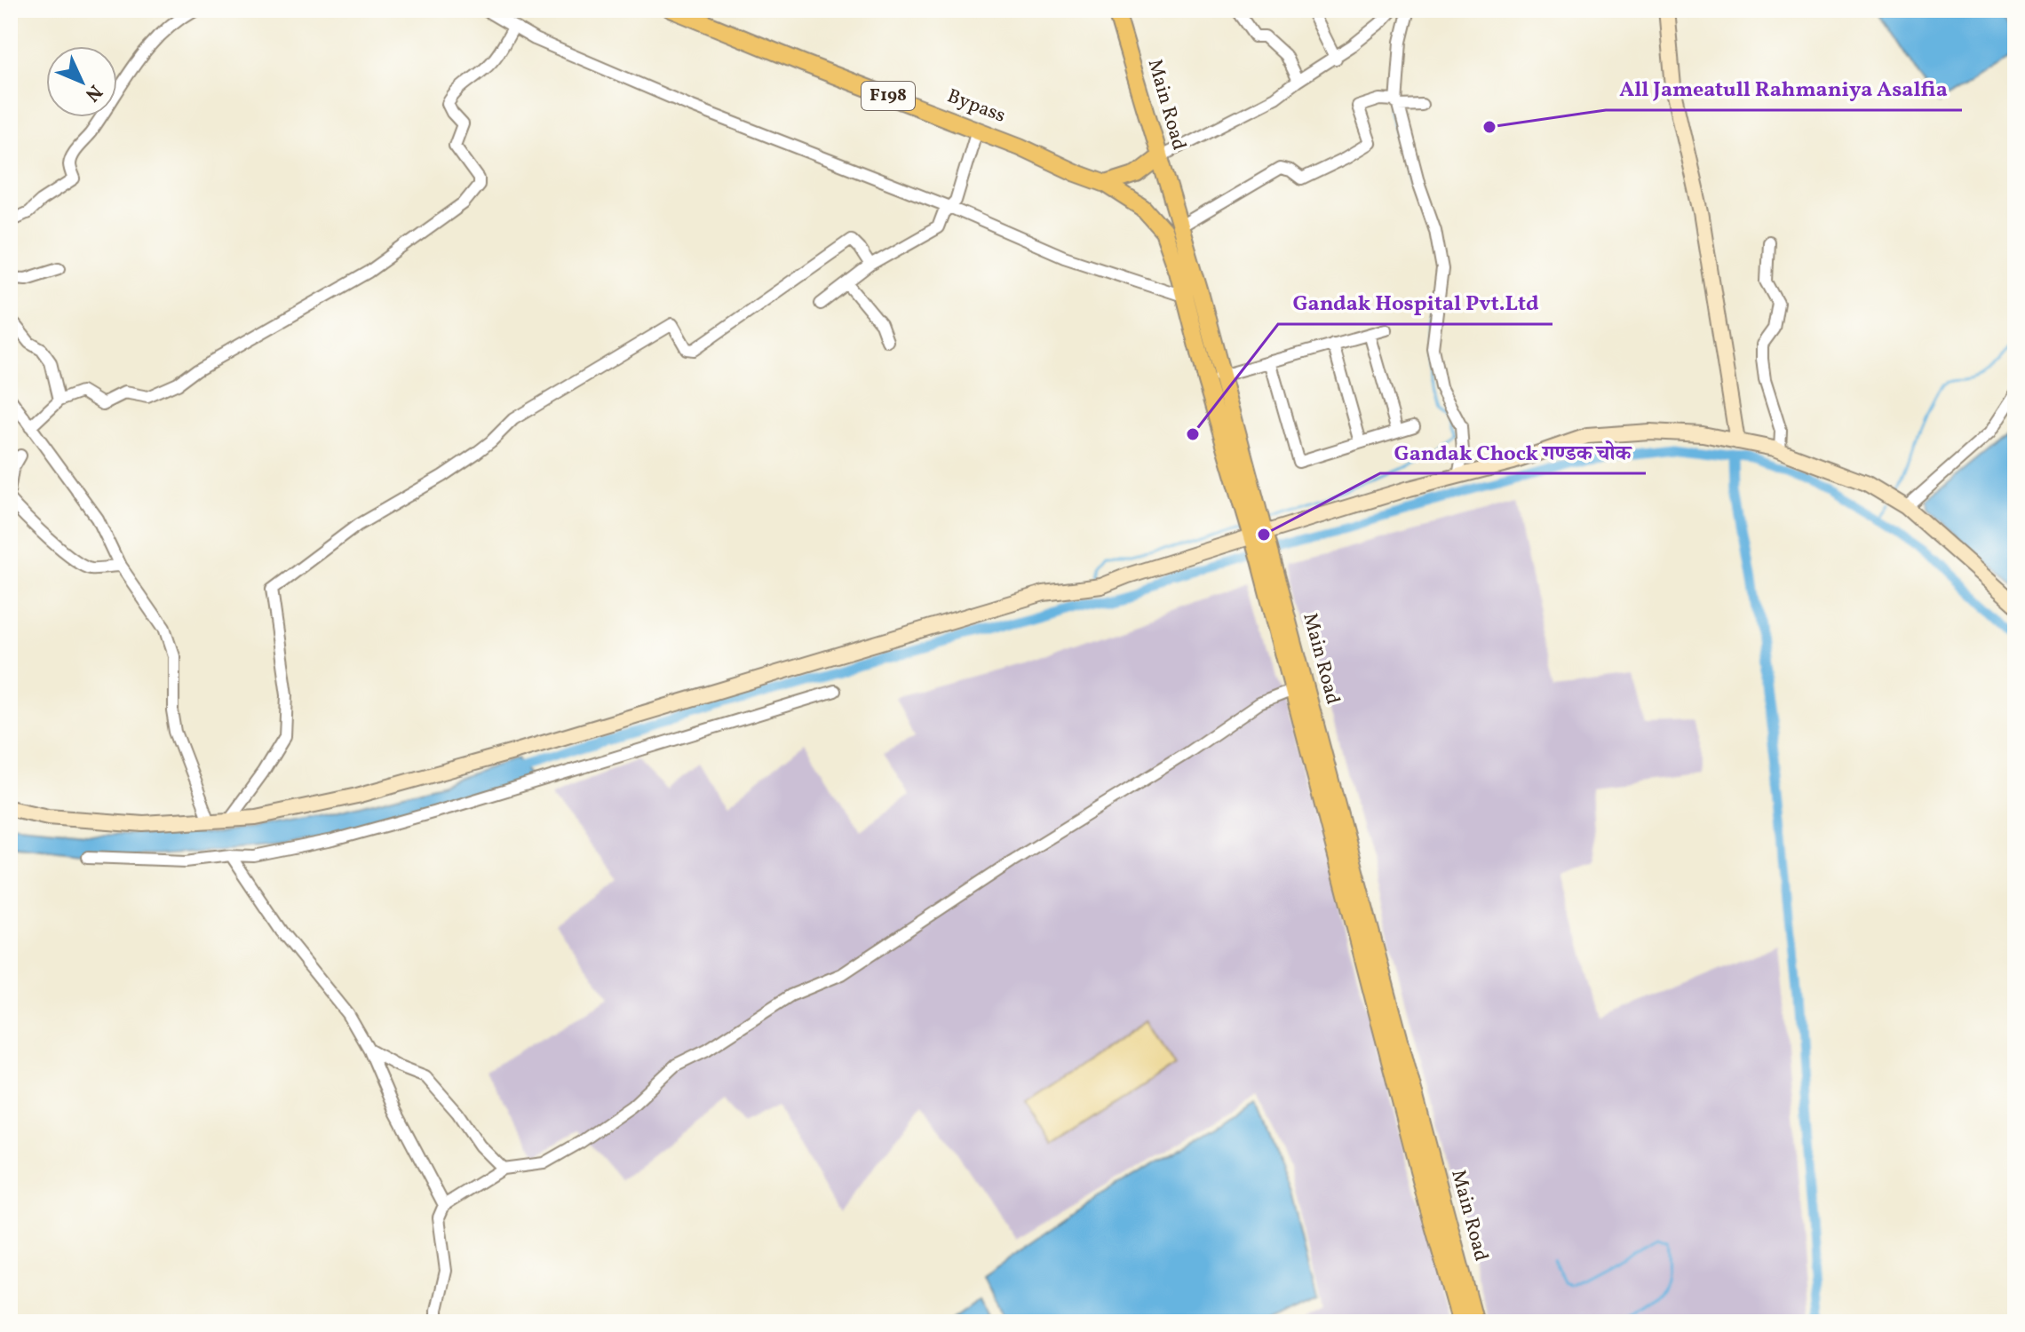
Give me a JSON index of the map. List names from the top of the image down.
{
  "streets": {
    "main road": ["F198", "Main Road", "Bypass"]
  },
  "crossings": [
    ["Main Road", "Bypass"]
  ],
  "places": ["All Jameatull Rahmaniya Asalfia", "Gandak Hospital Pvt.Ltd", "Gandak Chock गण्डक चोक"],
  "north": "bottom right"
}
